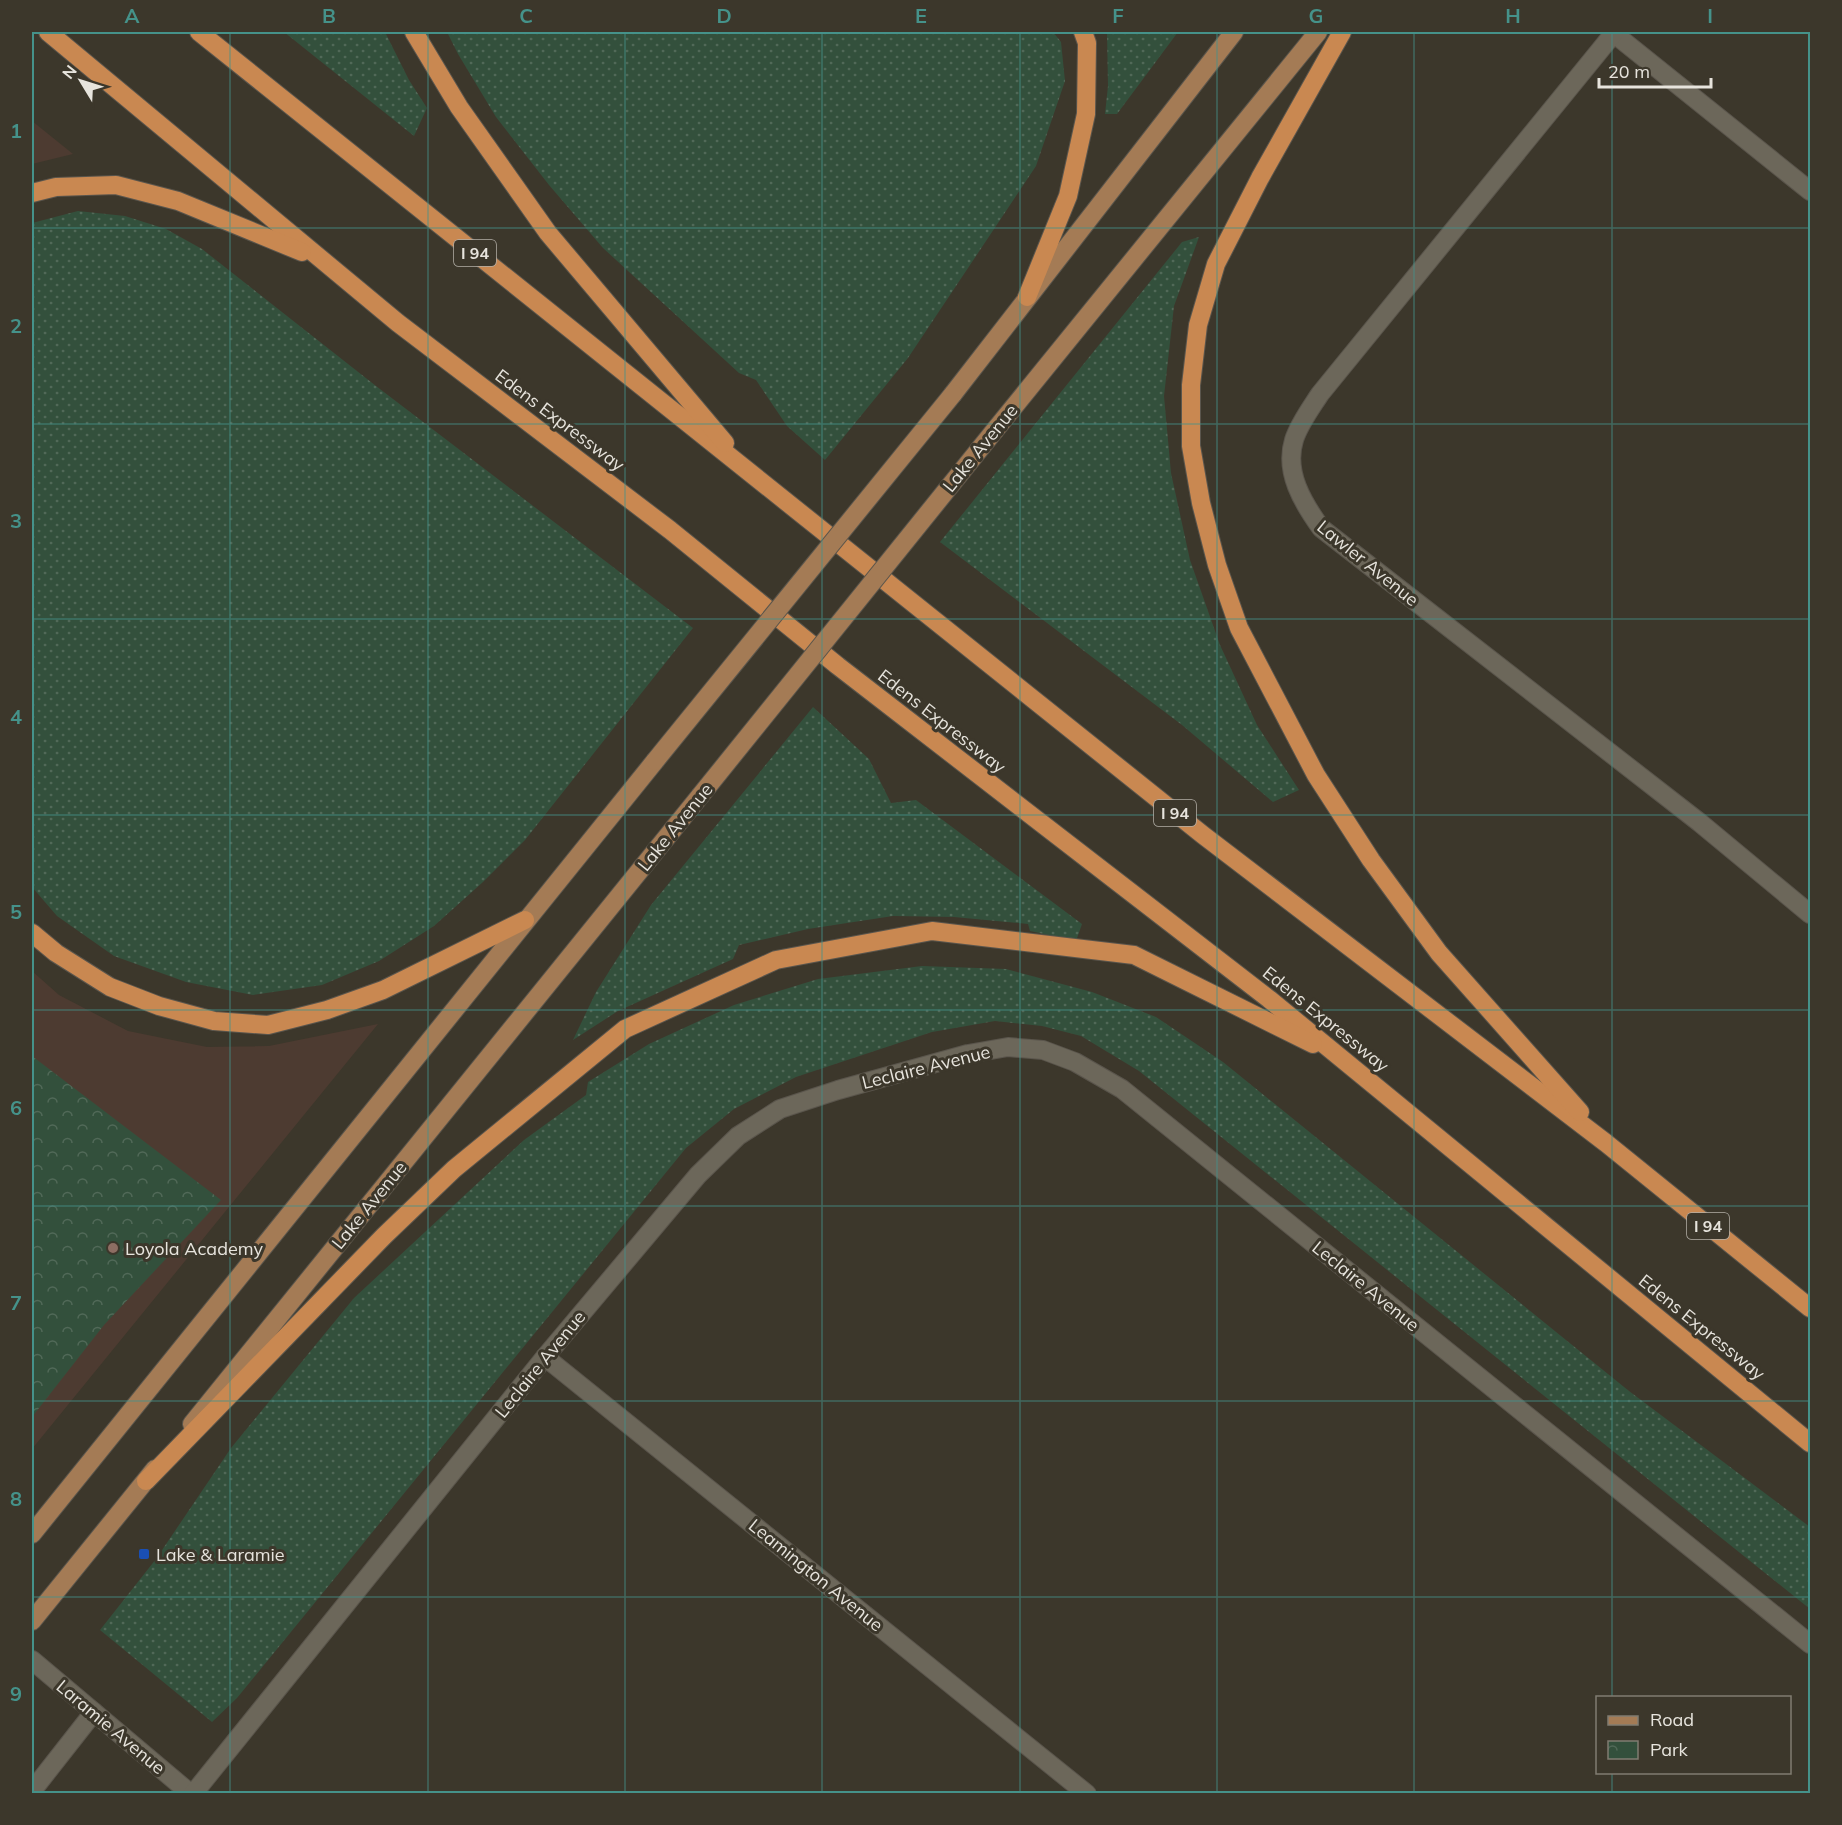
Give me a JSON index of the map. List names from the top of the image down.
{
  "streets": {
    "highway": ["I 94", "Edens Expressway"],
    "main road": ["Lake Avenue"],
    "street": [
      "Lawler Avenue",
      "Leclaire Avenue",
      "Leamington Avenue",
      "Laramie Avenue"
    ]
  },
  "crossings": [
    ["Leclaire Avenue", "Leamington Avenue"],
    ["Leclaire Avenue", "Laramie Avenue"]
  ],
  "places": {
    "other": ["Loyola Academy"],
    "transit": ["Lake & Laramie"]
  },
  "legend": ["Road", "Park"],
  "scale_bar": "20 m",
  "north": "top left",
  "grid": {
    "columns": [
      "A",
      "B",
      "C",
      "D",
      "E",
      "F",
      "G",
      "H",
      "I"
    ],
    "rows": [
      "1",
      "2",
      "3",
      "4",
      "5",
      "6",
      "7",
      "8",
      "9"
    ]
  }
}
